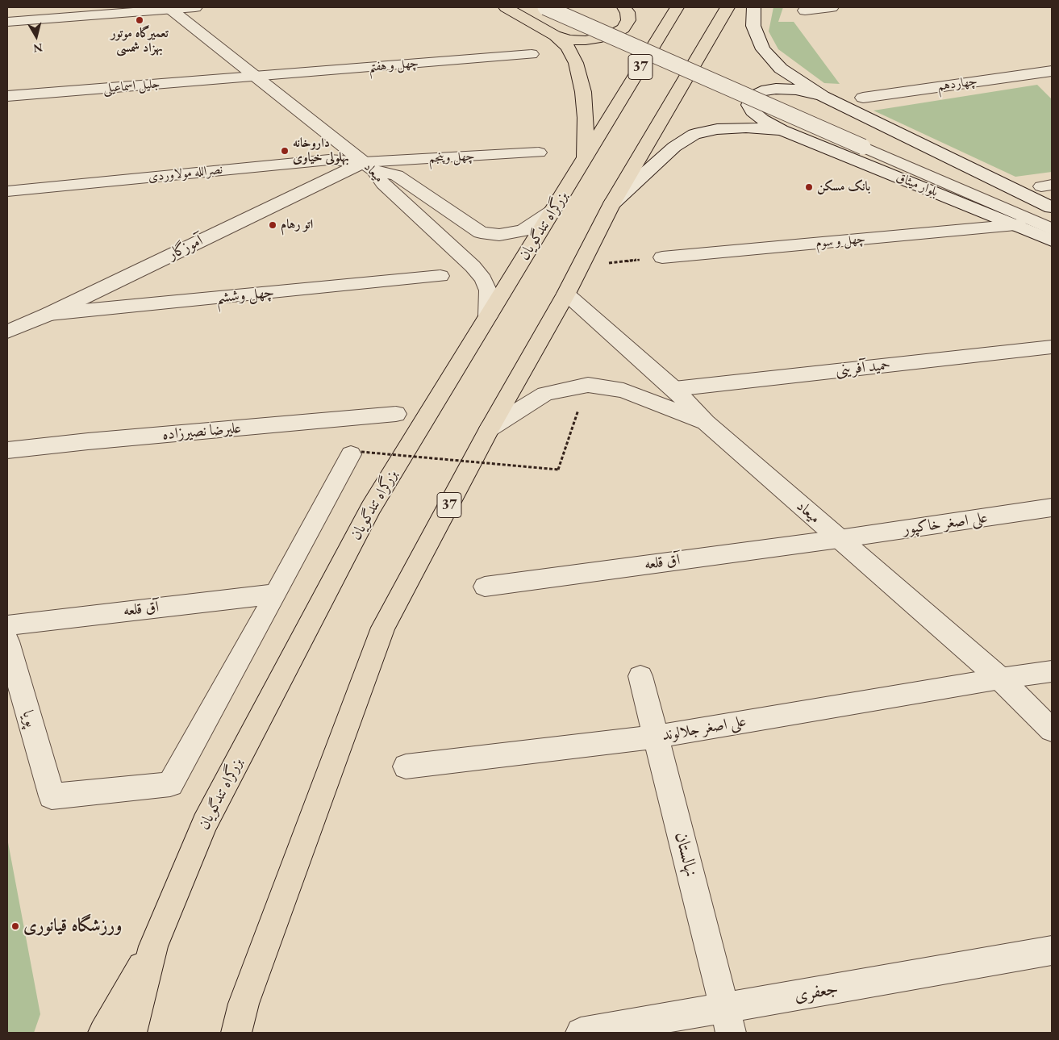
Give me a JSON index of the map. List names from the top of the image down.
{
  "streets": {
    "main road": ["37", "بزرگراه تندگویان"],
    "street": [
      "چهل و هفتم",
      "چهاردهم",
      "جلیل اسماعیلی",
      "چهل وپنجم",
      "میعاد",
      "نصرالله مولاوردی",
      "بلوار میثاق",
      "چهل و سوم",
      "آموزگار",
      "چهل وششم",
      "حمید آفرینی",
      "علیرضا نصیرزاده",
      "علی اصغر خاکپور",
      "آق قلعه",
      "پویا",
      "علی اصغر جلالوند",
      "نهالستان",
      "جعفری"
    ]
  },
  "crossings": [
    ["چهل و هفتم", "جلیل اسماعیلی"],
    ["چهل و هفتم", "میعاد"],
    ["37", "میعاد"],
    ["جلیل اسماعیلی", "میعاد"],
    ["چهل وپنجم", "میعاد"],
    ["چهل وپنجم", "نصرالله مولاوردی"],
    ["چهل وپنجم", "آموزگار"],
    ["میعاد", "نصرالله مولاوردی"],
    ["میعاد", "بزرگراه تندگویان"],
    ["میعاد", "آموزگار"],
    ["میعاد", "حمید آفرینی"],
    ["میعاد", "علی اصغر خاکپور"],
    ["میعاد", "آق قلعه"],
    ["میعاد", "علی اصغر جلالوند"],
    ["نصرالله مولاوردی", "آموزگار"],
    ["بلوار میثاق", "چهل و سوم"],
    ["آموزگار", "چهل وششم"],
    ["علی اصغر خاکپور", "آق قلعه"],
    ["آق قلعه", "پویا"],
    ["علی اصغر جلالوند", "نهالستان"],
    ["نهالستان", "جعفری"]
  ],
  "places": [
    "تعمیرگاه موتور بهزاد شمسی",
    "داروخانه بهلولی خیاوی",
    "بانک مسکن",
    "اتو رهام",
    "ورزشگاه قیانوری"
  ],
  "north": "bottom"
}
